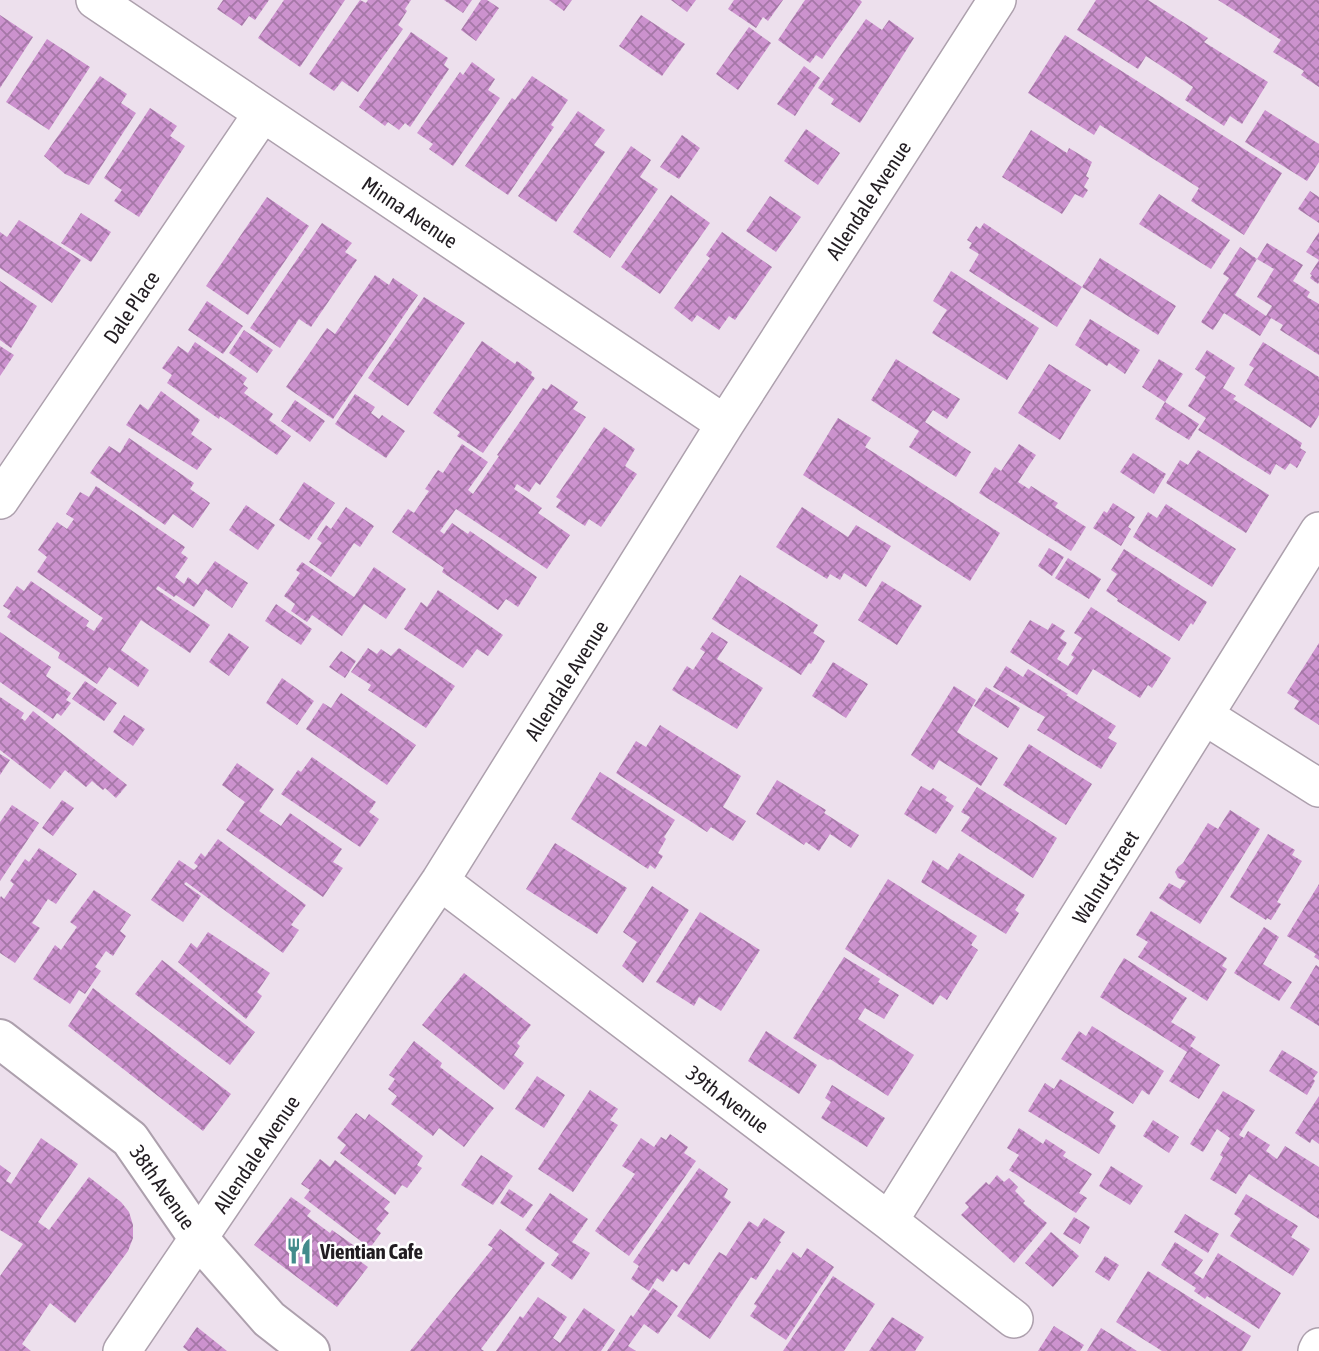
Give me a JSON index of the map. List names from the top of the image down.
{
  "streets": {
    "street": [
      "Allendale Avenue",
      "Minna Avenue",
      "Dale Place",
      "Walnut Street",
      "39th Avenue",
      "38th Avenue"
    ]
  },
  "crossings": [
    ["Allendale Avenue", "Minna Avenue"],
    ["Allendale Avenue", "39th Avenue"],
    ["Allendale Avenue", "38th Avenue"],
    ["Minna Avenue", "Dale Place"],
    ["Walnut Street", "39th Avenue"]
  ],
  "places": {
    "restaurant": ["Vientian Cafe"]
  }
}
